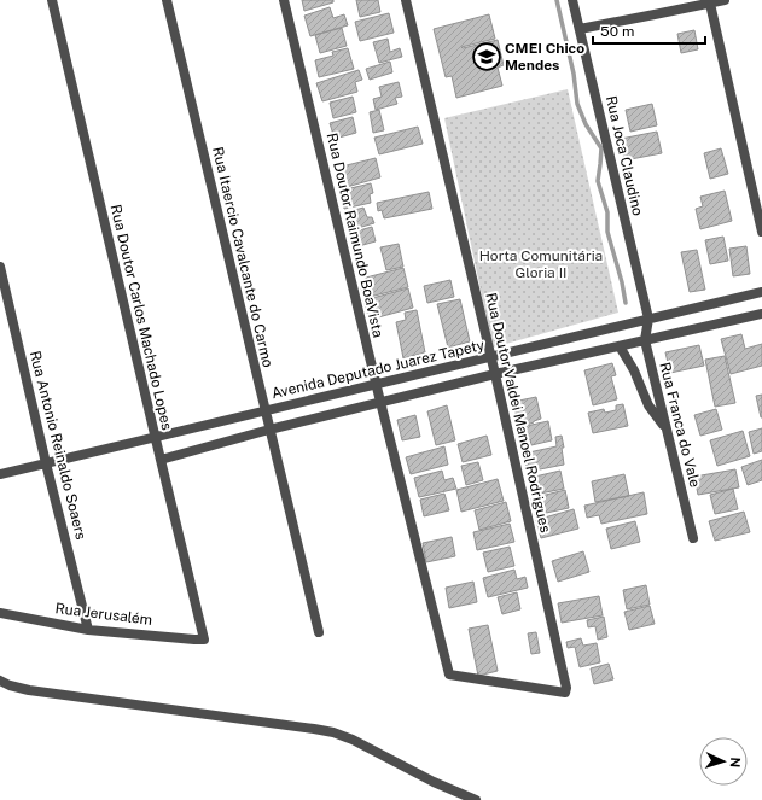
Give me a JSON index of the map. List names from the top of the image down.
{
  "streets": {
    "street": [
      "Rua Joca Claudino",
      "Rua Doutor Raimundo BoaVista",
      "Rua Itaercio Cavalcante do Carmo",
      "Rua Doutor Carlos Machado Lopes",
      "Avenida Deputado Juarez Tapety",
      "Rua Doutor Valdei Manoel Rodrigues",
      "Rua Franca do Vale",
      "Rua Antonio Reinaldo Soaers",
      "Rua Jerusalém"
    ]
  },
  "crossings": [
    ["Rua Joca Claudino", "Avenida Deputado Juarez Tapety"],
    ["Rua Joca Claudino", "Rua Franca do Vale"],
    ["Rua Doutor Raimundo BoaVista", "Avenida Deputado Juarez Tapety"],
    ["Rua Doutor Raimundo BoaVista", "Rua Doutor Valdei Manoel Rodrigues"],
    ["Rua Itaercio Cavalcante do Carmo", "Avenida Deputado Juarez Tapety"],
    ["Rua Doutor Carlos Machado Lopes", "Avenida Deputado Juarez Tapety"],
    ["Rua Doutor Carlos Machado Lopes", "Rua Jerusalém"],
    ["Avenida Deputado Juarez Tapety", "Rua Doutor Valdei Manoel Rodrigues"],
    ["Avenida Deputado Juarez Tapety", "Rua Franca do Vale"],
    ["Avenida Deputado Juarez Tapety", "Rua Antonio Reinaldo Soaers"],
    ["Rua Antonio Reinaldo Soaers", "Rua Jerusalém"]
  ],
  "parks": ["Horta Comunitária Gloria II"],
  "places": {
    "school or university": ["CMEI Chico Mendes"]
  },
  "scale_bar": "50 m",
  "north": "right"
}
